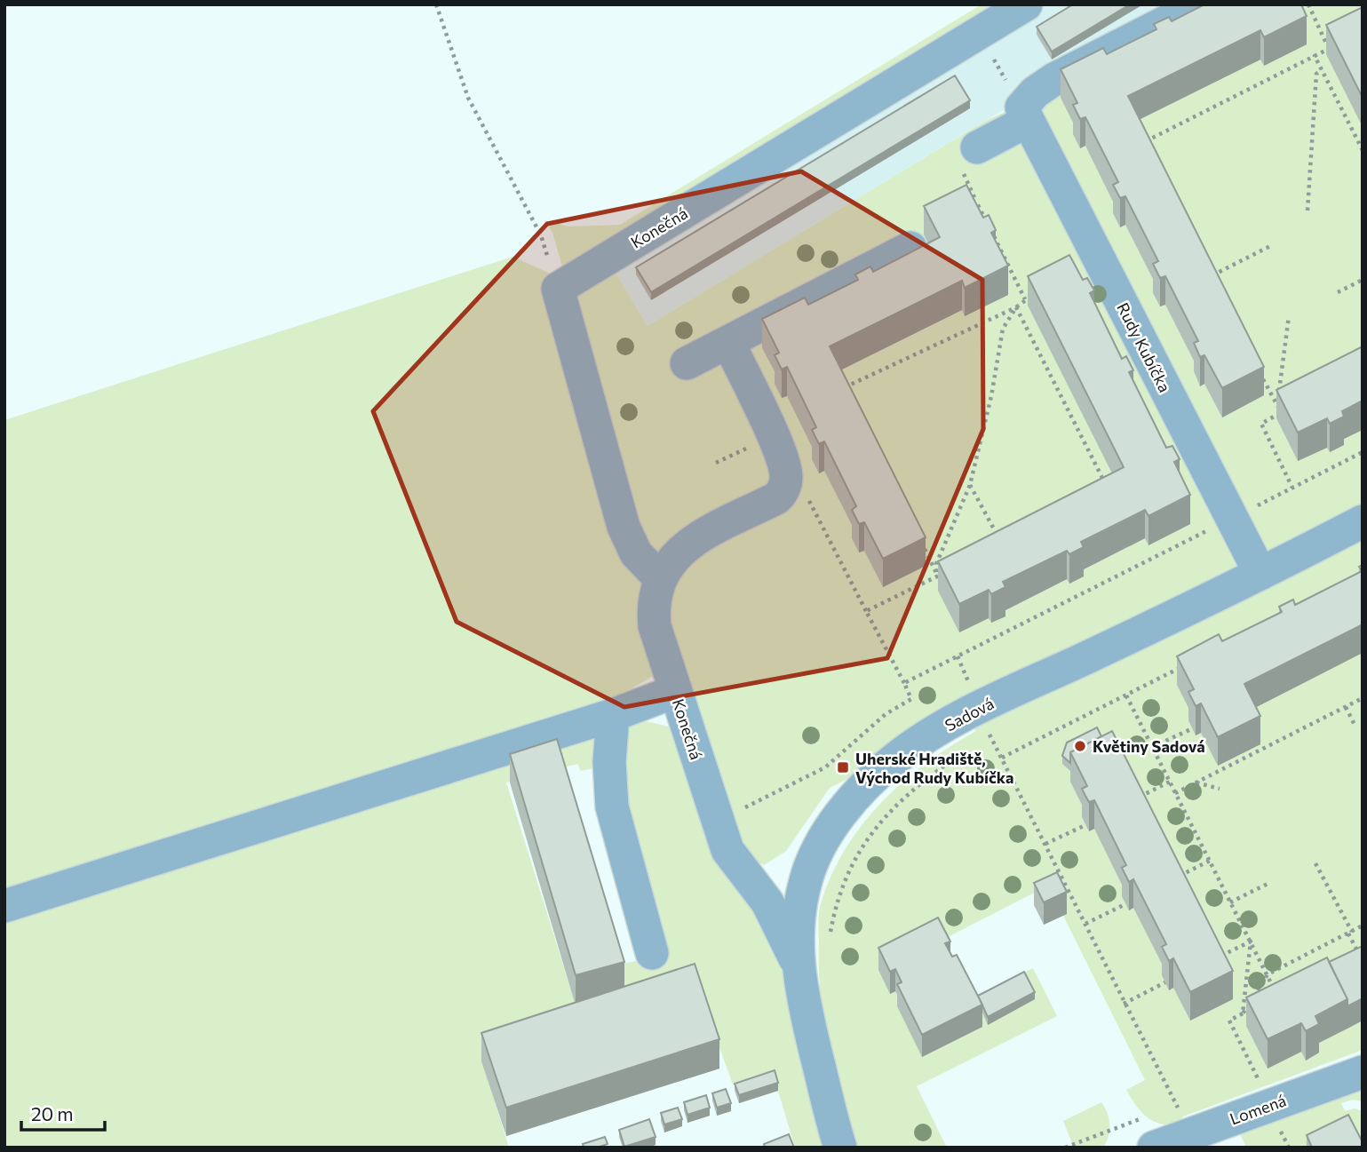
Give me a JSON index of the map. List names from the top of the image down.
{
  "streets": {
    "street": [
      "Konečná",
      "Rudy Kubíčka",
      "Sadová",
      "Lomená"
    ]
  },
  "crossings": [
    ["Konečná", "Sadová"],
    ["Rudy Kubíčka", "Sadová"]
  ],
  "places": {
    "other": ["Květiny Sadová"],
    "transit": ["Uherské Hradiště, Východ Rudy Kubíčka"]
  },
  "scale_bar": "20 m"
}
